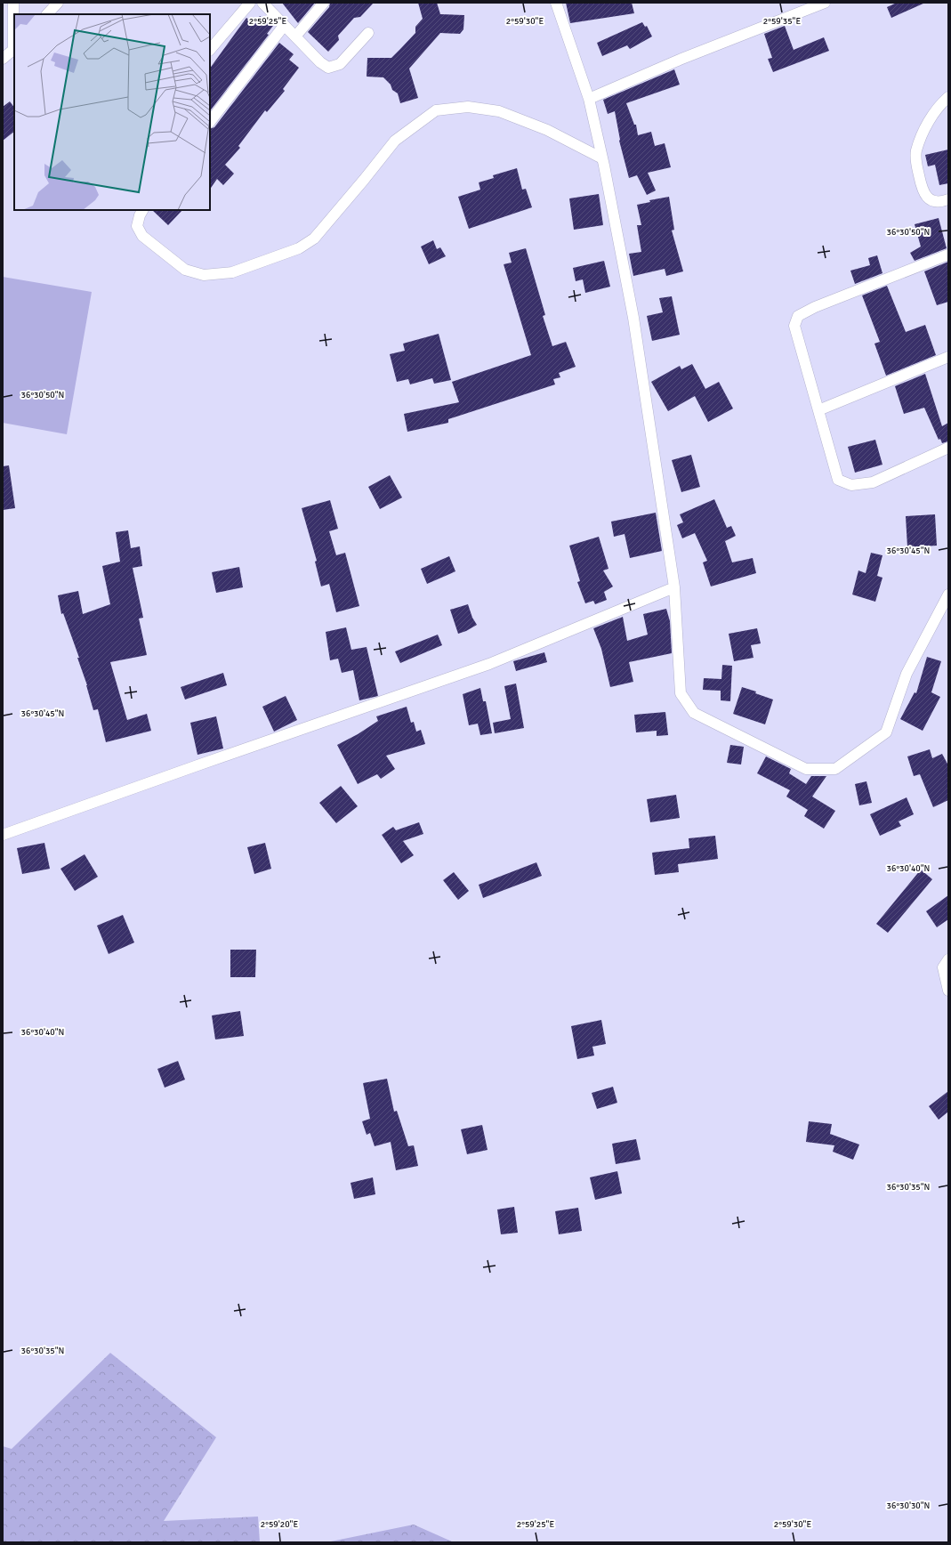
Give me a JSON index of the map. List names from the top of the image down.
{
  "coordinates": [
    "2°59'25\"E",
    "2°59'30\"E",
    "2°59'35\"E",
    "36°30'50\"N",
    "36°30'45\"N",
    "36°30'40\"N",
    "36°30'35\"N",
    "36°30'30\"N",
    "2°59'20\"E"
  ]
}
